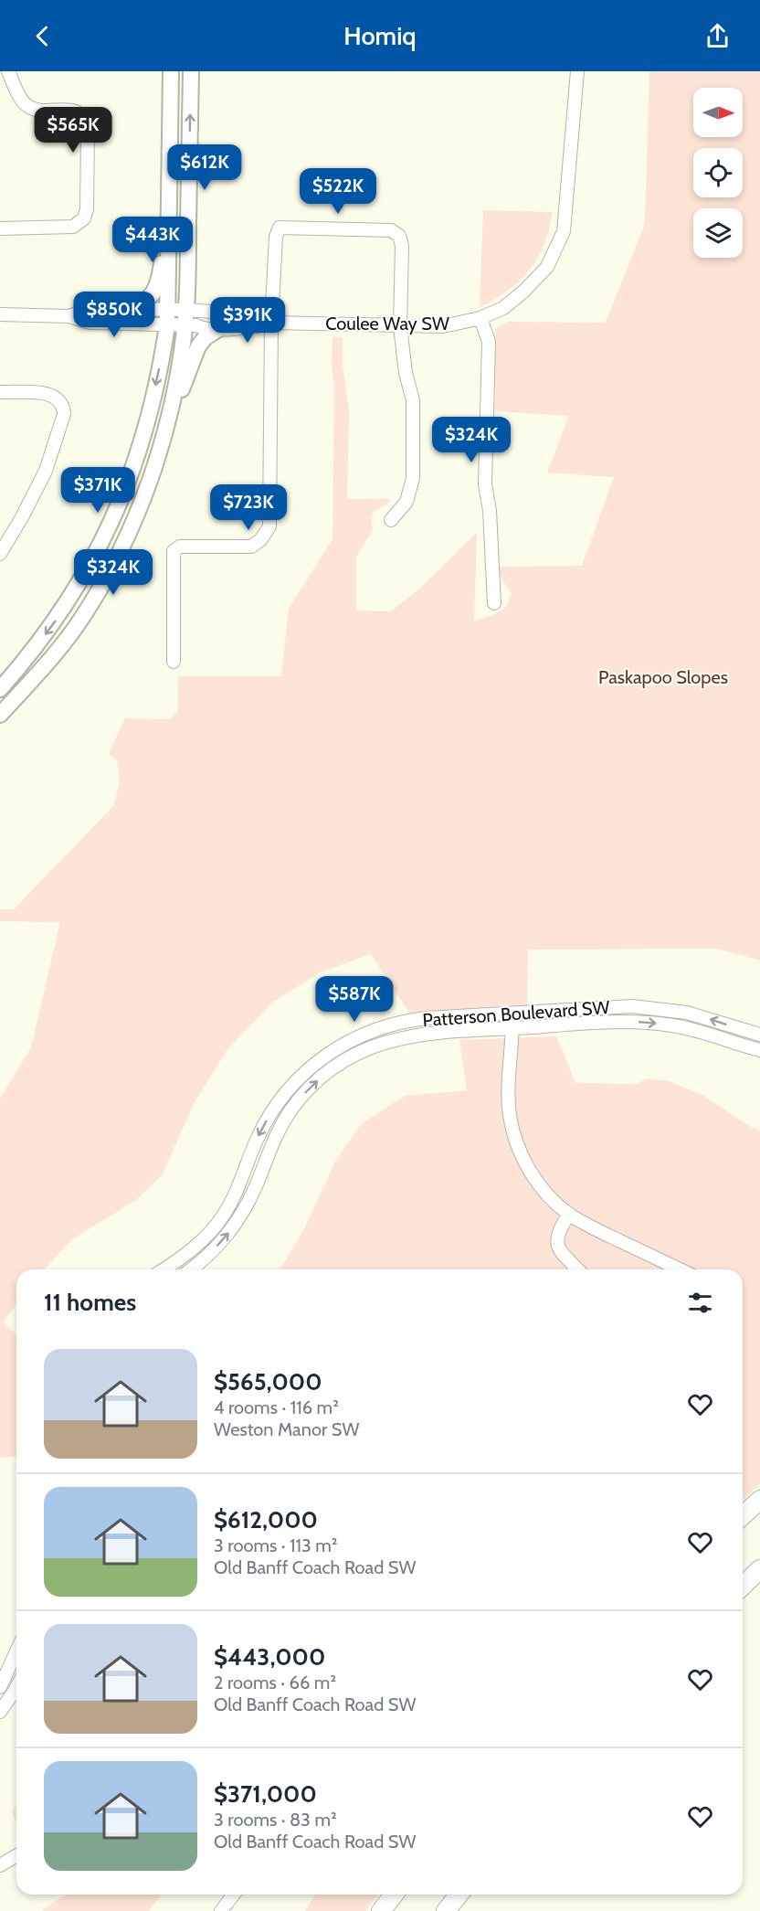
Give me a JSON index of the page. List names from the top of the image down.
{
  "streets": {
    "street": ["Coulee Way SW", "Patterson Boulevard SW"]
  },
  "parks": ["Paskapoo Slopes"],
  "north": "right",
  "page": {
    "header": "Homiq",
    "price": [
      "$565K",
      "$612K",
      "$522K",
      "$443K",
      "$850K",
      "$391K",
      "$324K",
      "$371K",
      "$723K",
      "$324K",
      "$587K"
    ],
    "heading": "11 homes",
    "list": [
      {
        "name": "$565,000",
        "note": "4 rooms · 116 m² · Weston Manor SW"
      },
      {
        "name": "$612,000",
        "note": "3 rooms · 113 m² · Old Banff Coach Road SW"
      },
      {
        "name": "$443,000",
        "note": "2 rooms · 66 m² · Old Banff Coach Road SW"
      },
      {
        "name": "$371,000",
        "note": "3 rooms · 83 m² · Old Banff Coach Road SW"
      }
    ]
  }
}
